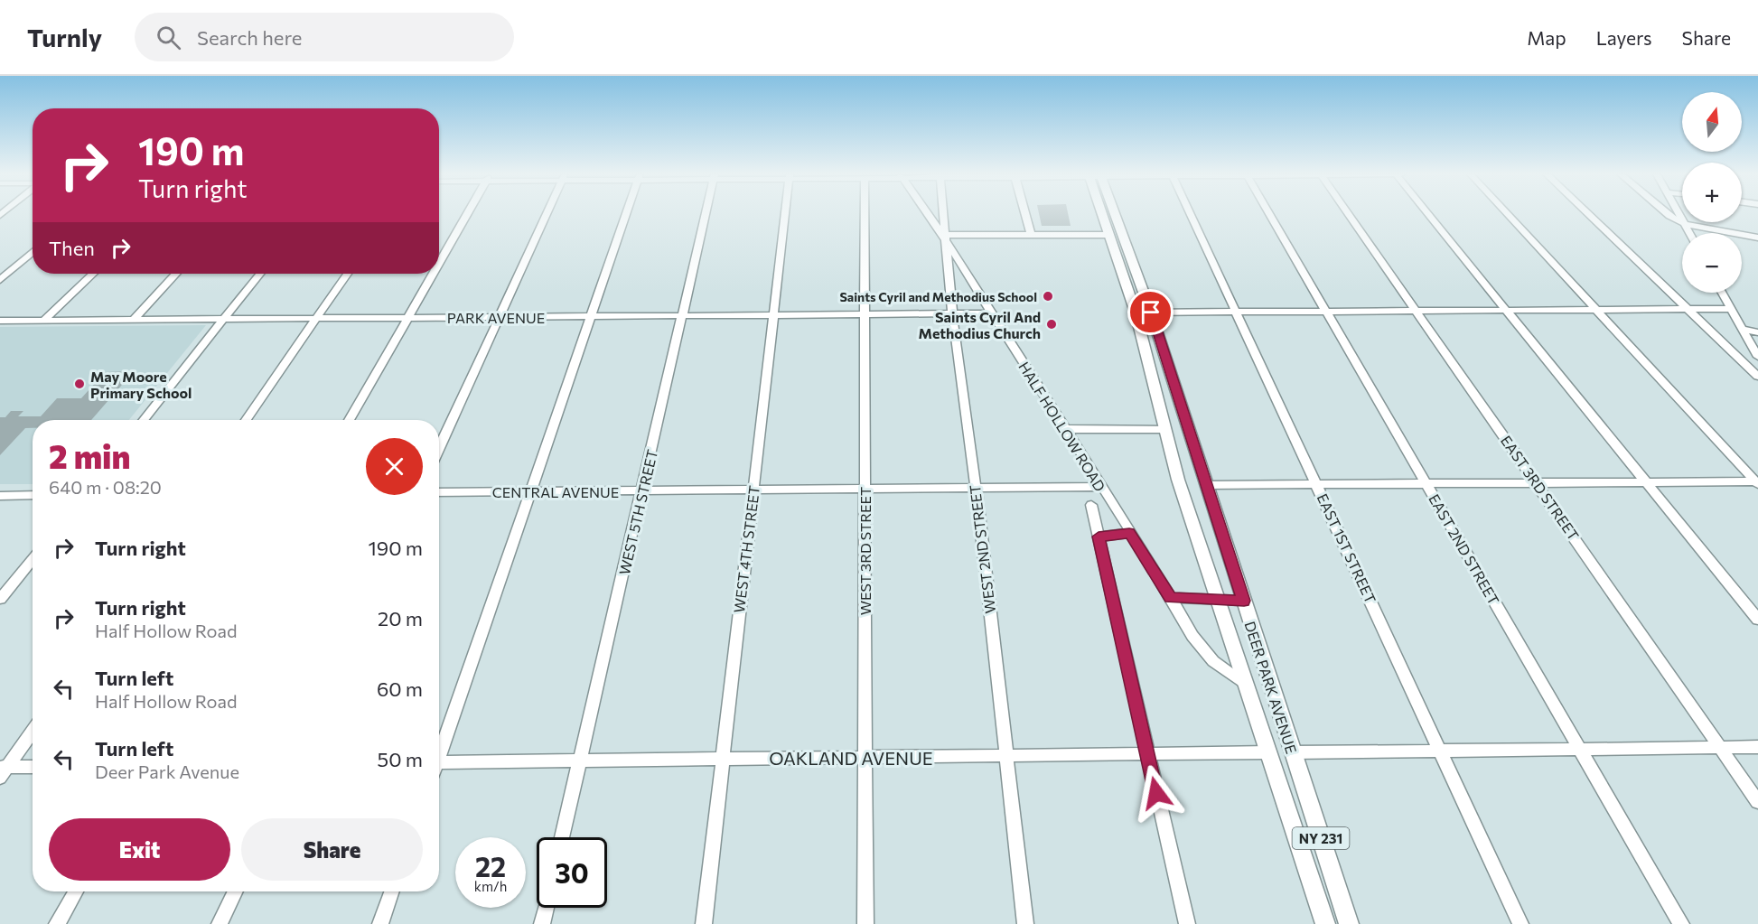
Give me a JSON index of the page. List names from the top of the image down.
{
  "streets": {
    "main road": ["DEER PARK AVENUE", "NY 231"],
    "street": [
      "PARK AVENUE",
      "HALF HOLLOW ROAD",
      "EAST 3RD STREET",
      "CENTRAL AVENUE",
      "WEST 5TH STREET",
      "EAST 1ST STREET",
      "WEST 4TH STREET",
      "WEST 2ND STREET",
      "EAST 2ND STREET",
      "WEST 3RD STREET",
      "OAKLAND AVENUE"
    ]
  },
  "crossings": [
    ["PARK AVENUE", "HALF HOLLOW ROAD"],
    ["PARK AVENUE", "WEST 5TH STREET"],
    ["PARK AVENUE", "WEST 4TH STREET"],
    ["PARK AVENUE", "WEST 2ND STREET"],
    ["PARK AVENUE", "WEST 3RD STREET"],
    ["HALF HOLLOW ROAD", "CENTRAL AVENUE"],
    ["HALF HOLLOW ROAD", "WEST 2ND STREET"],
    ["HALF HOLLOW ROAD", "DEER PARK AVENUE"],
    ["CENTRAL AVENUE", "WEST 5TH STREET"],
    ["CENTRAL AVENUE", "WEST 4TH STREET"],
    ["CENTRAL AVENUE", "WEST 2ND STREET"],
    ["CENTRAL AVENUE", "WEST 3RD STREET"],
    ["WEST 5TH STREET", "OAKLAND AVENUE"],
    ["WEST 4TH STREET", "OAKLAND AVENUE"],
    ["WEST 2ND STREET", "OAKLAND AVENUE"],
    ["WEST 3RD STREET", "OAKLAND AVENUE"],
    ["DEER PARK AVENUE", "OAKLAND AVENUE"]
  ],
  "places": ["Saints Cyril and Methodius School", "Saints Cyril And Methodius Church", "May Moore Primary School"],
  "north": "top",
  "page": {
    "header": "Turnly",
    "search": "Search here",
    "nav": ["Map", "Layers", "Share"],
    "map_buttons": ["+", "−"],
    "turn": ["190 m", "Turn right"],
    "then": "Then",
    "heading": ["2 min", "640 m · 08:20"],
    "list": [
      {
        "name": "Turn right",
        "value": "190 m"
      },
      {
        "name": "Turn right",
        "note": "Half Hollow Road",
        "value": "20 m"
      },
      {
        "name": "Turn left",
        "note": "Half Hollow Road",
        "value": "60 m"
      },
      {
        "name": "Turn left",
        "note": "Deer Park Avenue",
        "value": "50 m"
      }
    ],
    "buttons": ["Exit", "Share"],
    "speed": "22 km/h",
    "limit": "30"
  }
}
